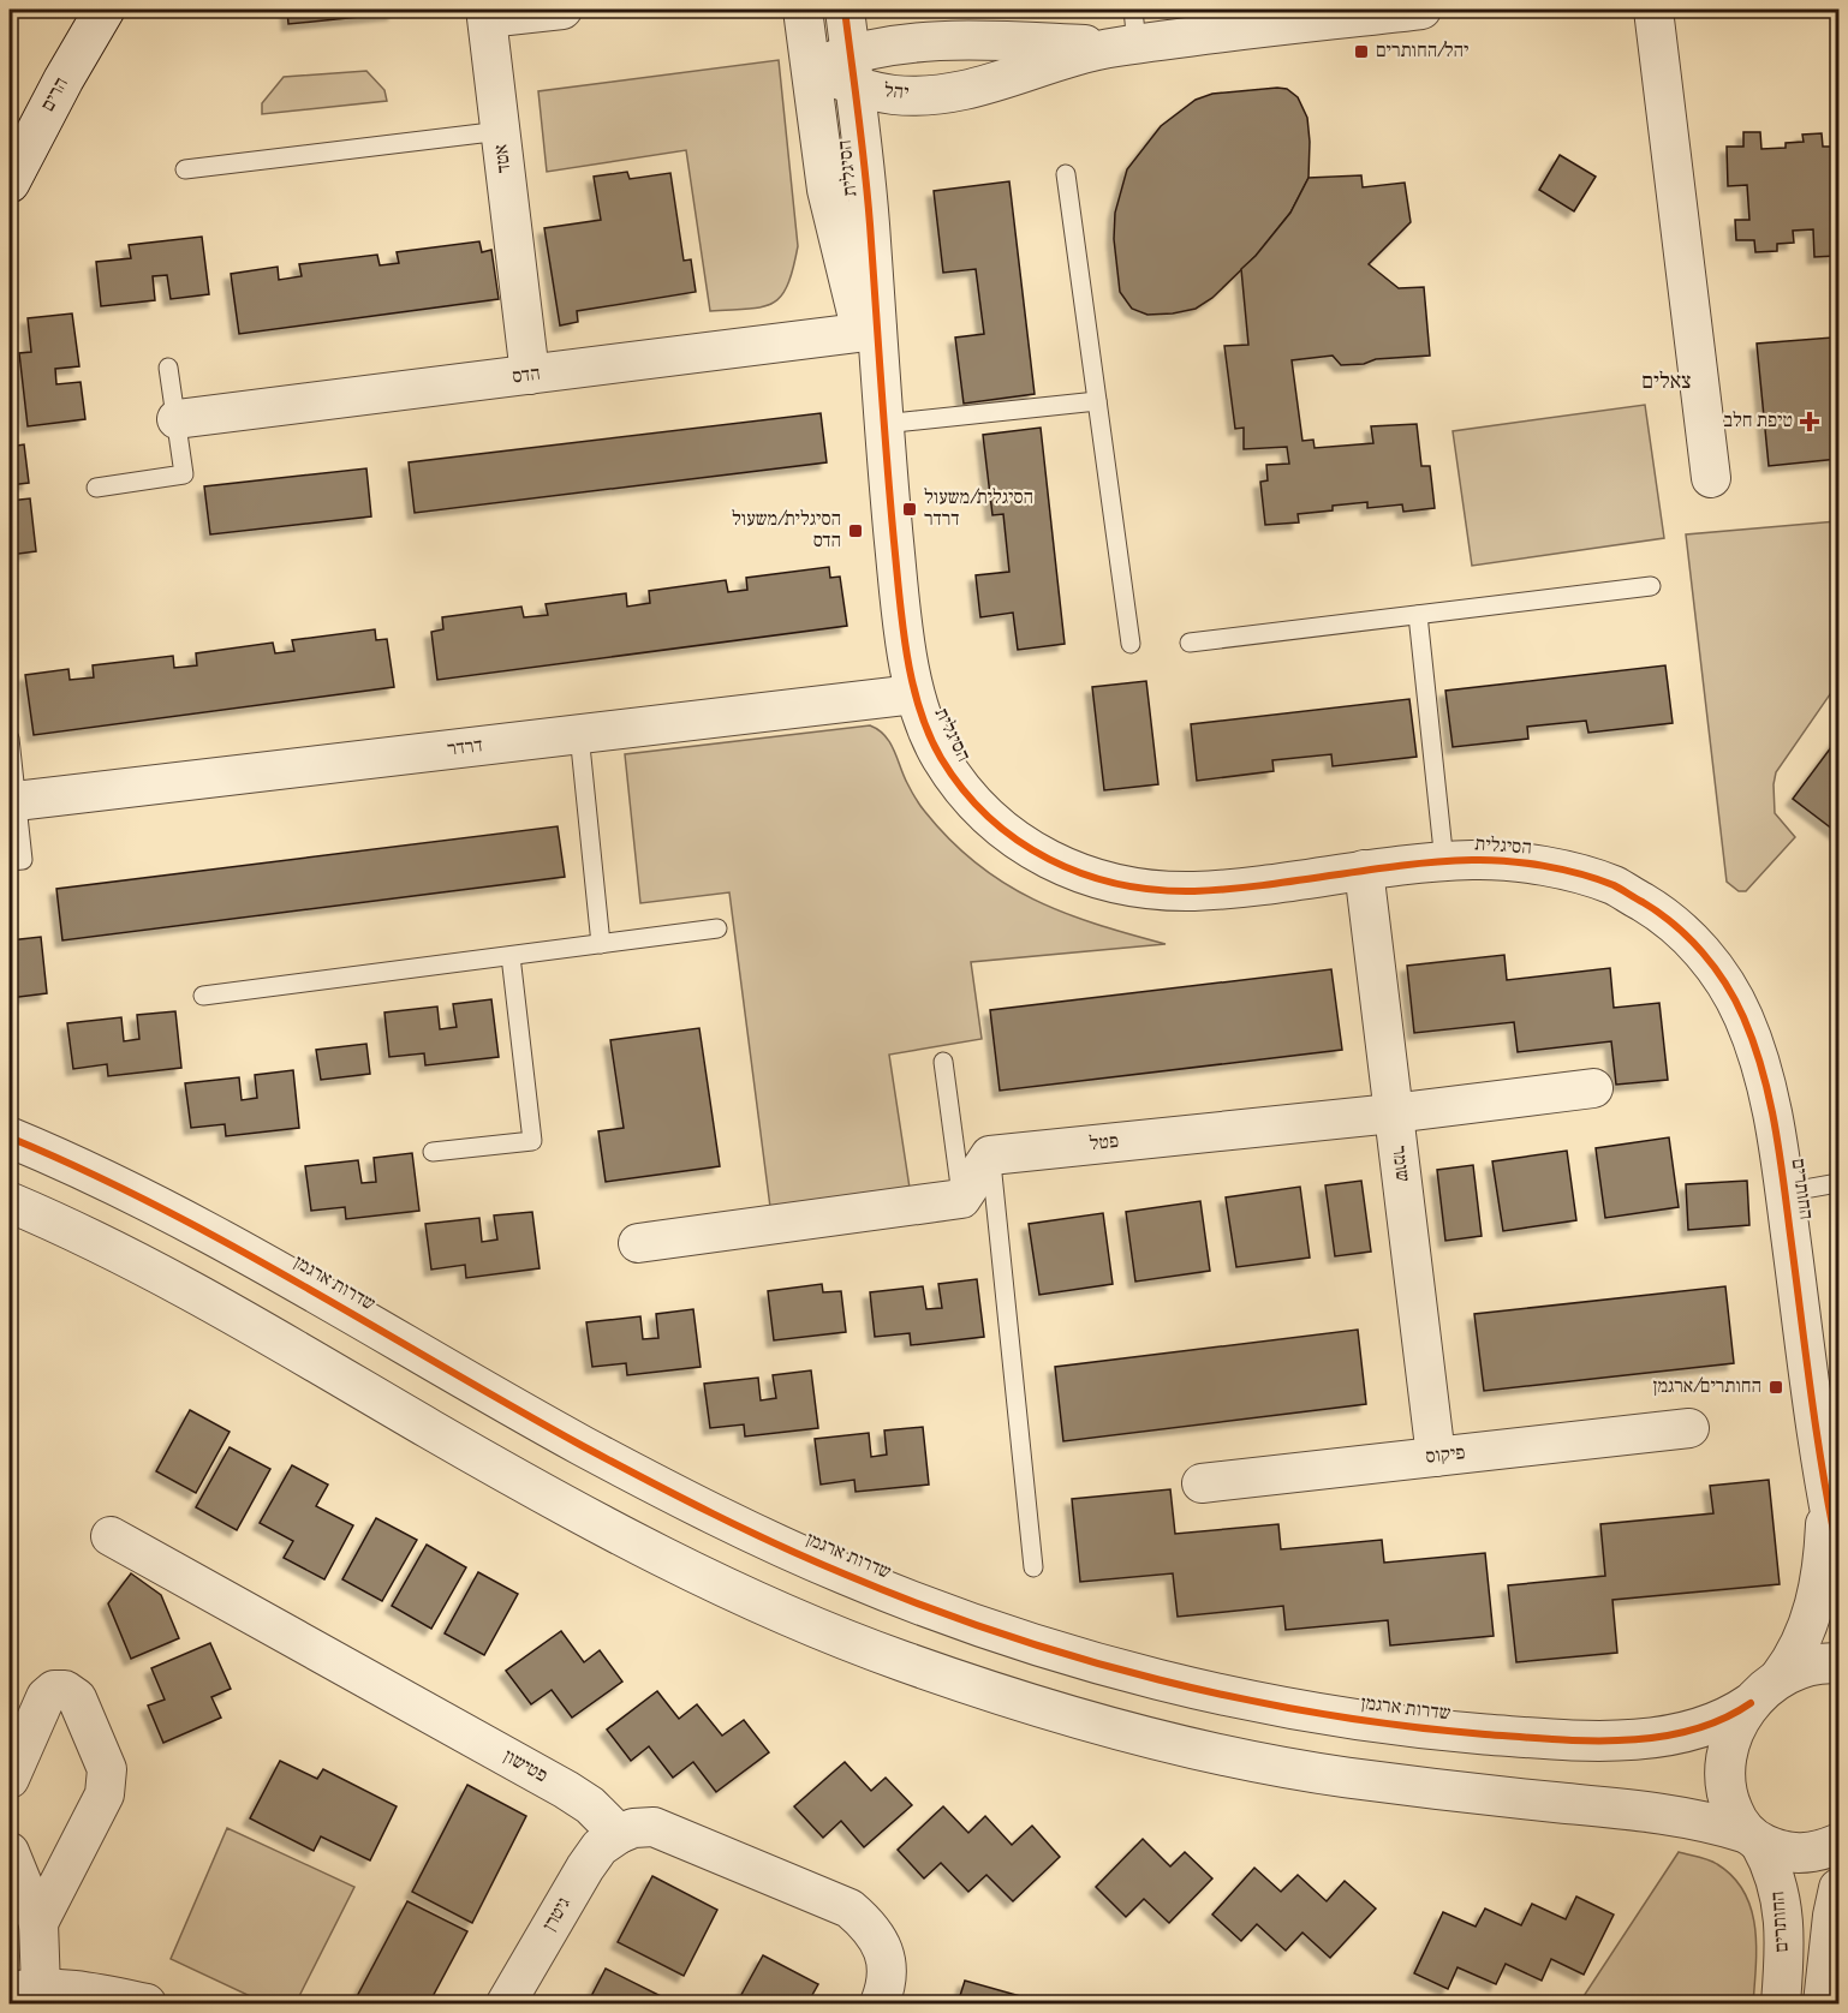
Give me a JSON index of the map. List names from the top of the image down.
{
  "streets": {
    "street": [
      "יהל",
      "הרים",
      "אטד",
      "הסיגלית",
      "הדס",
      "דרדר",
      "פטל",
      "שומר",
      "החותרים",
      "שדרות ארגמן",
      "פיקוס",
      "פטישון",
      "גיטרן"
    ]
  },
  "crossings": [
    ["יהל", "הסיגלית"],
    ["אטד", "הדס"],
    ["הסיגלית", "הדס"],
    ["הסיגלית", "דרדר"],
    ["הסיגלית", "שומר"],
    ["הסיגלית", "החותרים"],
    ["פטל", "שומר"],
    ["שומר", "פיקוס"],
    ["פטישון", "גיטרן"]
  ],
  "districts": ["צאלים"],
  "places": {
    "transit": [
      "יהל/החותרים",
      "הסיגלית/משעול דרדר",
      "הסיגלית/משעול הדס",
      "החותרים/ארגמן"
    ],
    "health": ["טיפת חלב"]
  }
}
